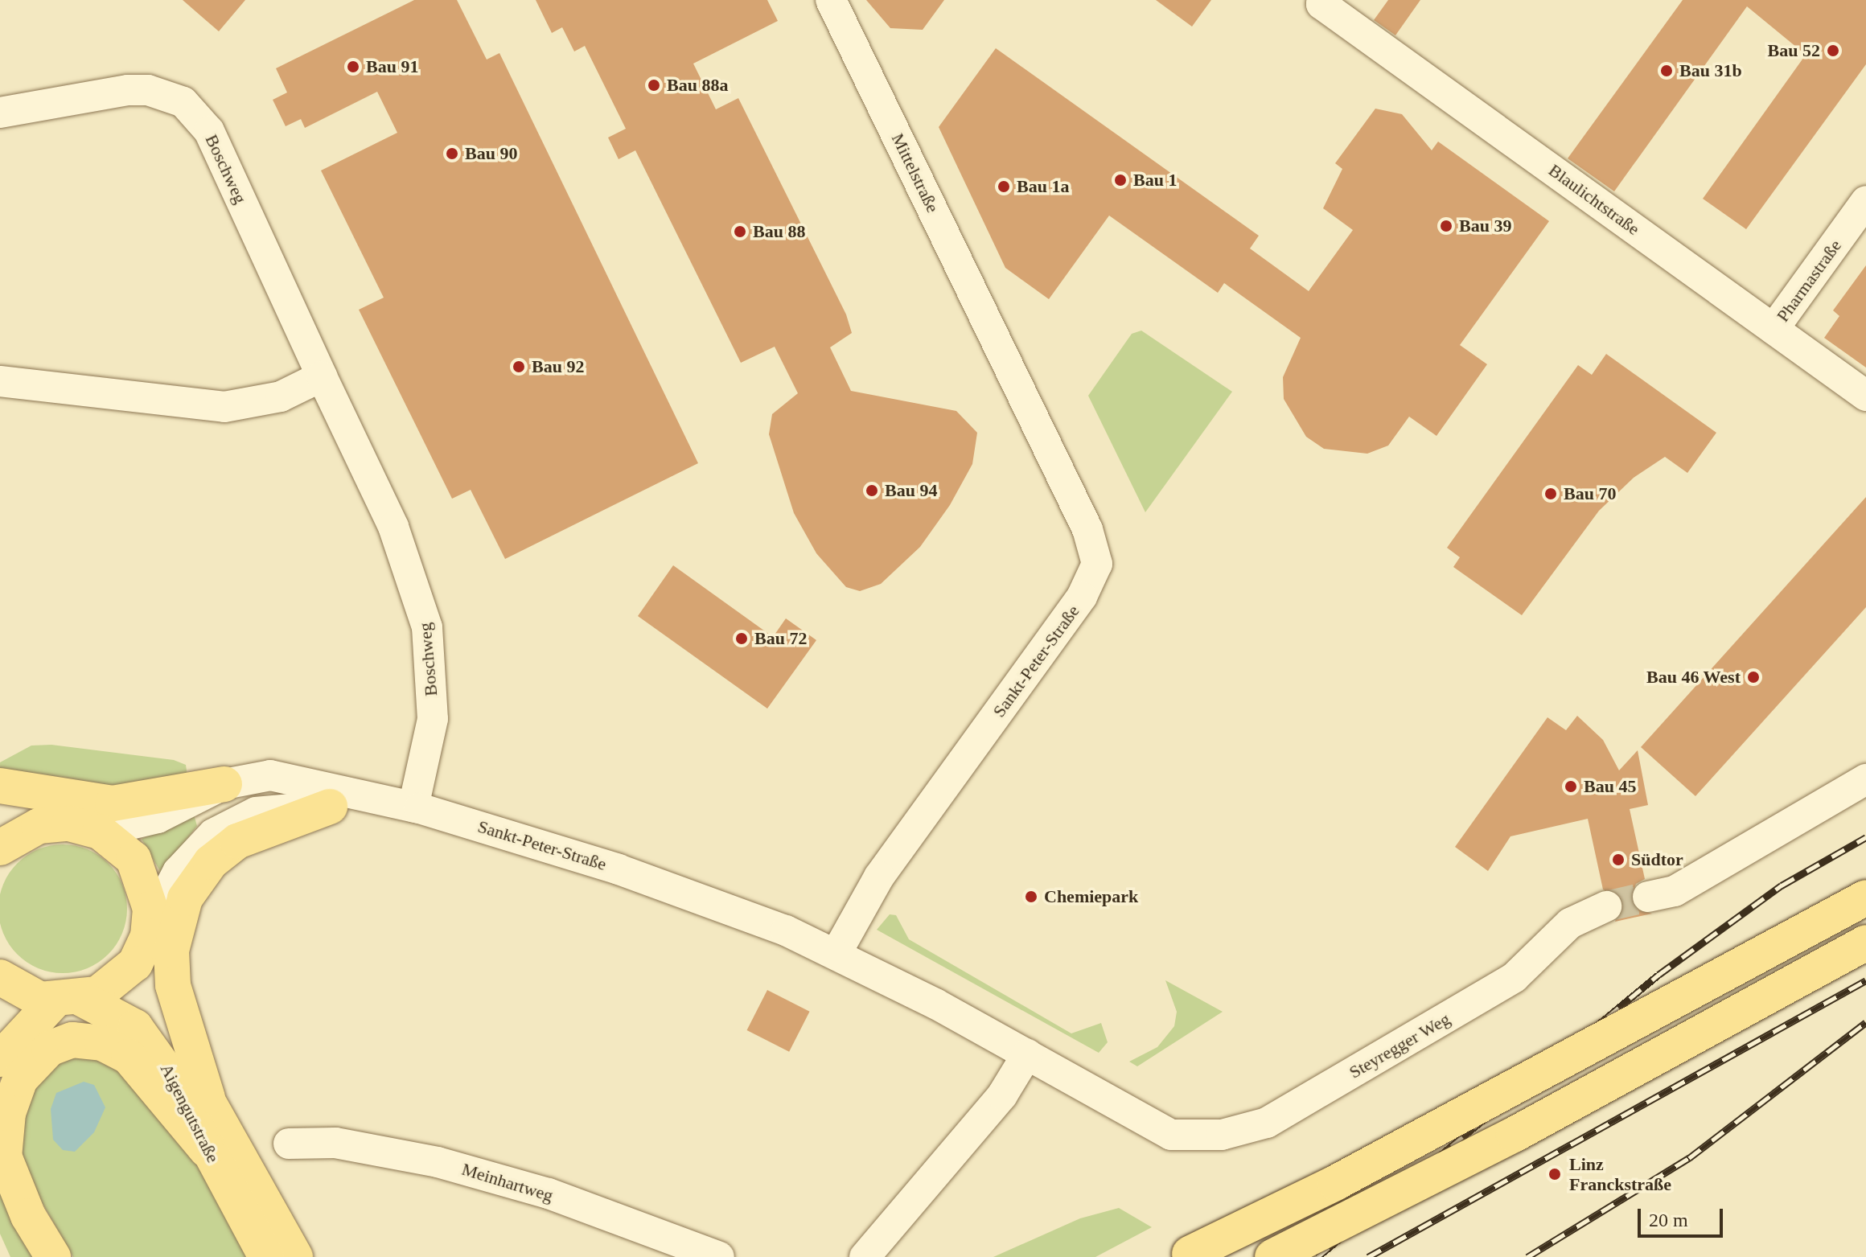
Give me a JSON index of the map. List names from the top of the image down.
{
  "streets": {
    "main road": ["Aigengutstraße"],
    "street": [
      "Boschweg",
      "Mittelstraße",
      "Blaulichtstraße",
      "Pharmastraße",
      "Sankt-Peter-Straße",
      "Steyregger Weg",
      "Meinhartweg"
    ]
  },
  "crossings": [
    ["Boschweg", "Sankt-Peter-Straße"],
    ["Mittelstraße", "Sankt-Peter-Straße"],
    ["Blaulichtstraße", "Pharmastraße"],
    ["Sankt-Peter-Straße", "Steyregger Weg"]
  ],
  "places": [
    "Bau 52",
    "Bau 91",
    "Bau 31b",
    "Bau 88a",
    "Bau 90",
    "Bau 1",
    "Bau 1a",
    "Bau 39",
    "Bau 88",
    "Bau 92",
    "Bau 94",
    "Bau 70",
    "Bau 72",
    "Bau 46 West",
    "Bau 45",
    "Südtor",
    "Chemiepark",
    "Linz Franckstraße"
  ],
  "scale_bar": "20 m"
}
